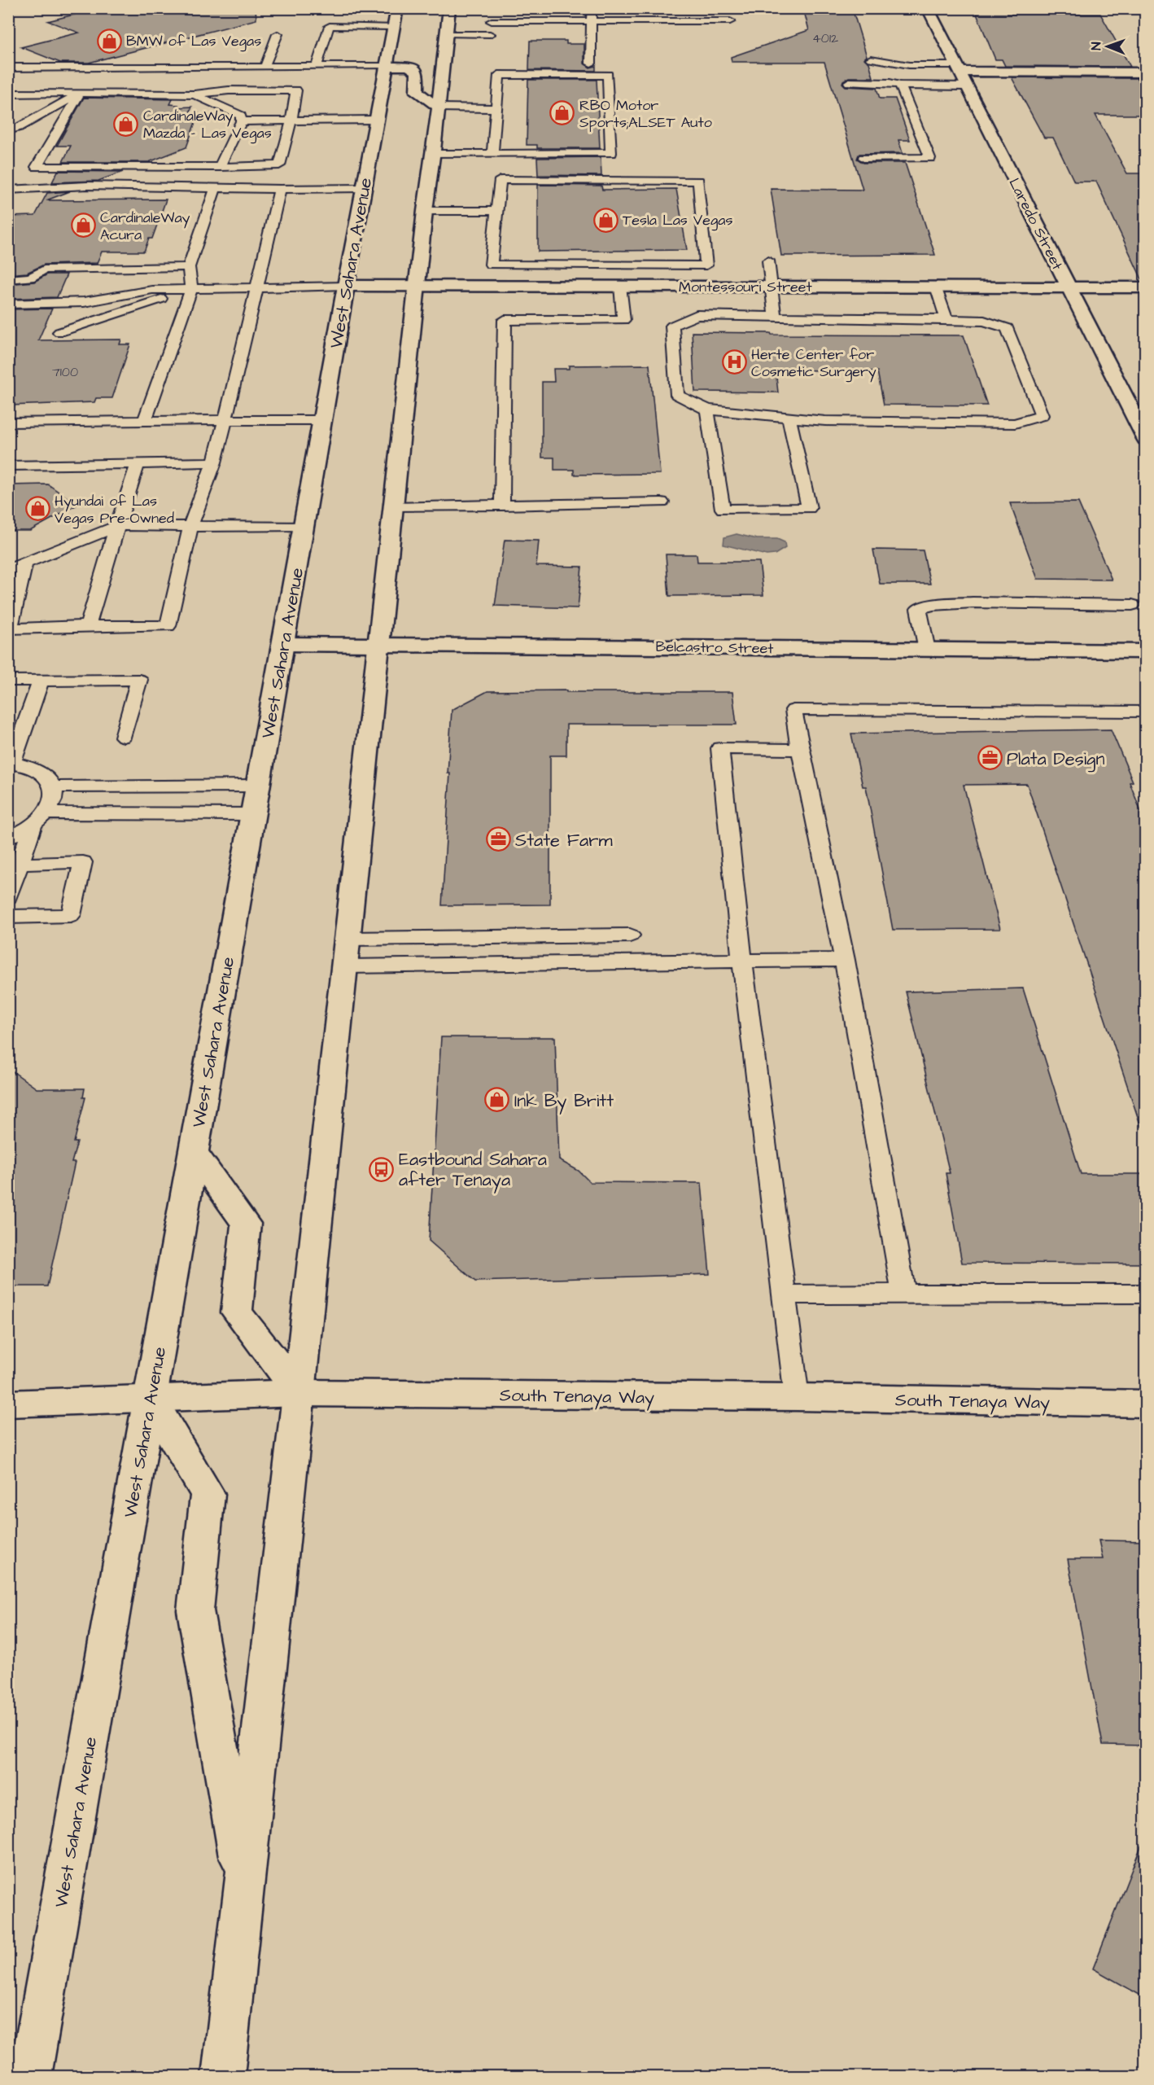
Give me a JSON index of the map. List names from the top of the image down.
{
  "streets": {
    "main road": [
      "Laredo Street",
      "West Sahara Avenue",
      "Montessouri Street",
      "Belcastro Street",
      "South Tenaya Way"
    ]
  },
  "crossings": [
    ["Laredo Street", "Montessouri Street"],
    ["West Sahara Avenue", "Montessouri Street"],
    ["West Sahara Avenue", "Belcastro Street"],
    ["West Sahara Avenue", "South Tenaya Way"]
  ],
  "places": {
    "shop": [
      "BMW of Las Vegas",
      "RBO Motor Sports;ALSET Auto",
      "CardinaleWay Mazda - Las Vegas",
      "Tesla Las Vegas",
      "CardinaleWay Acura",
      "Hyundai of Las Vegas Pre-Owned",
      "Ink By Britt"
    ],
    "hospital": ["Herte Center for Cosmetic Surgery"],
    "office": ["Plata Design", "State Farm"],
    "bus stop": ["Eastbound Sahara after Tenaya"]
  },
  "house_numbers": ["4012", "7100"],
  "north": "left"
}
